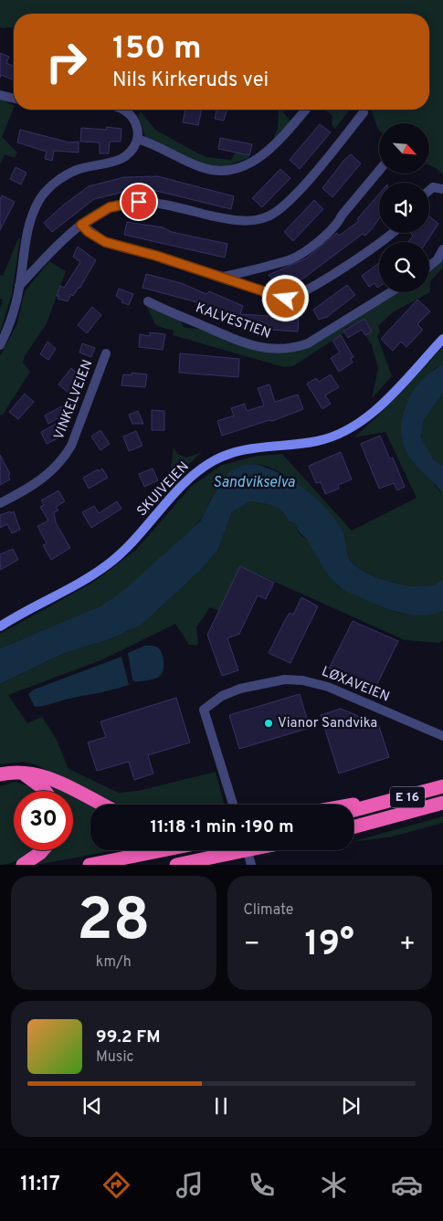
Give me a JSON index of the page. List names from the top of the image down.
{
  "streets": {
    "highway": ["E 16"],
    "main road": ["SKUIVEIEN"],
    "street": ["KALVESTIEN", "VINKELVEIEN", "LØXAVEIEN"]
  },
  "water": ["Sandvikselva"],
  "places": ["Vianor Sandvika"],
  "north": "bottom right",
  "page": {
    "turn": ["150 m", "Nils Kirkeruds vei"],
    "limit": "30",
    "trip": "11:18 · 1 min · 190 m",
    "tile": [
      ["28", "km/h"],
      "Climate"
    ],
    "heat": ["−", "19°", "+"],
    "song": ["99.2 FM", "Music"],
    "tabs": "11:17"
  }
}
